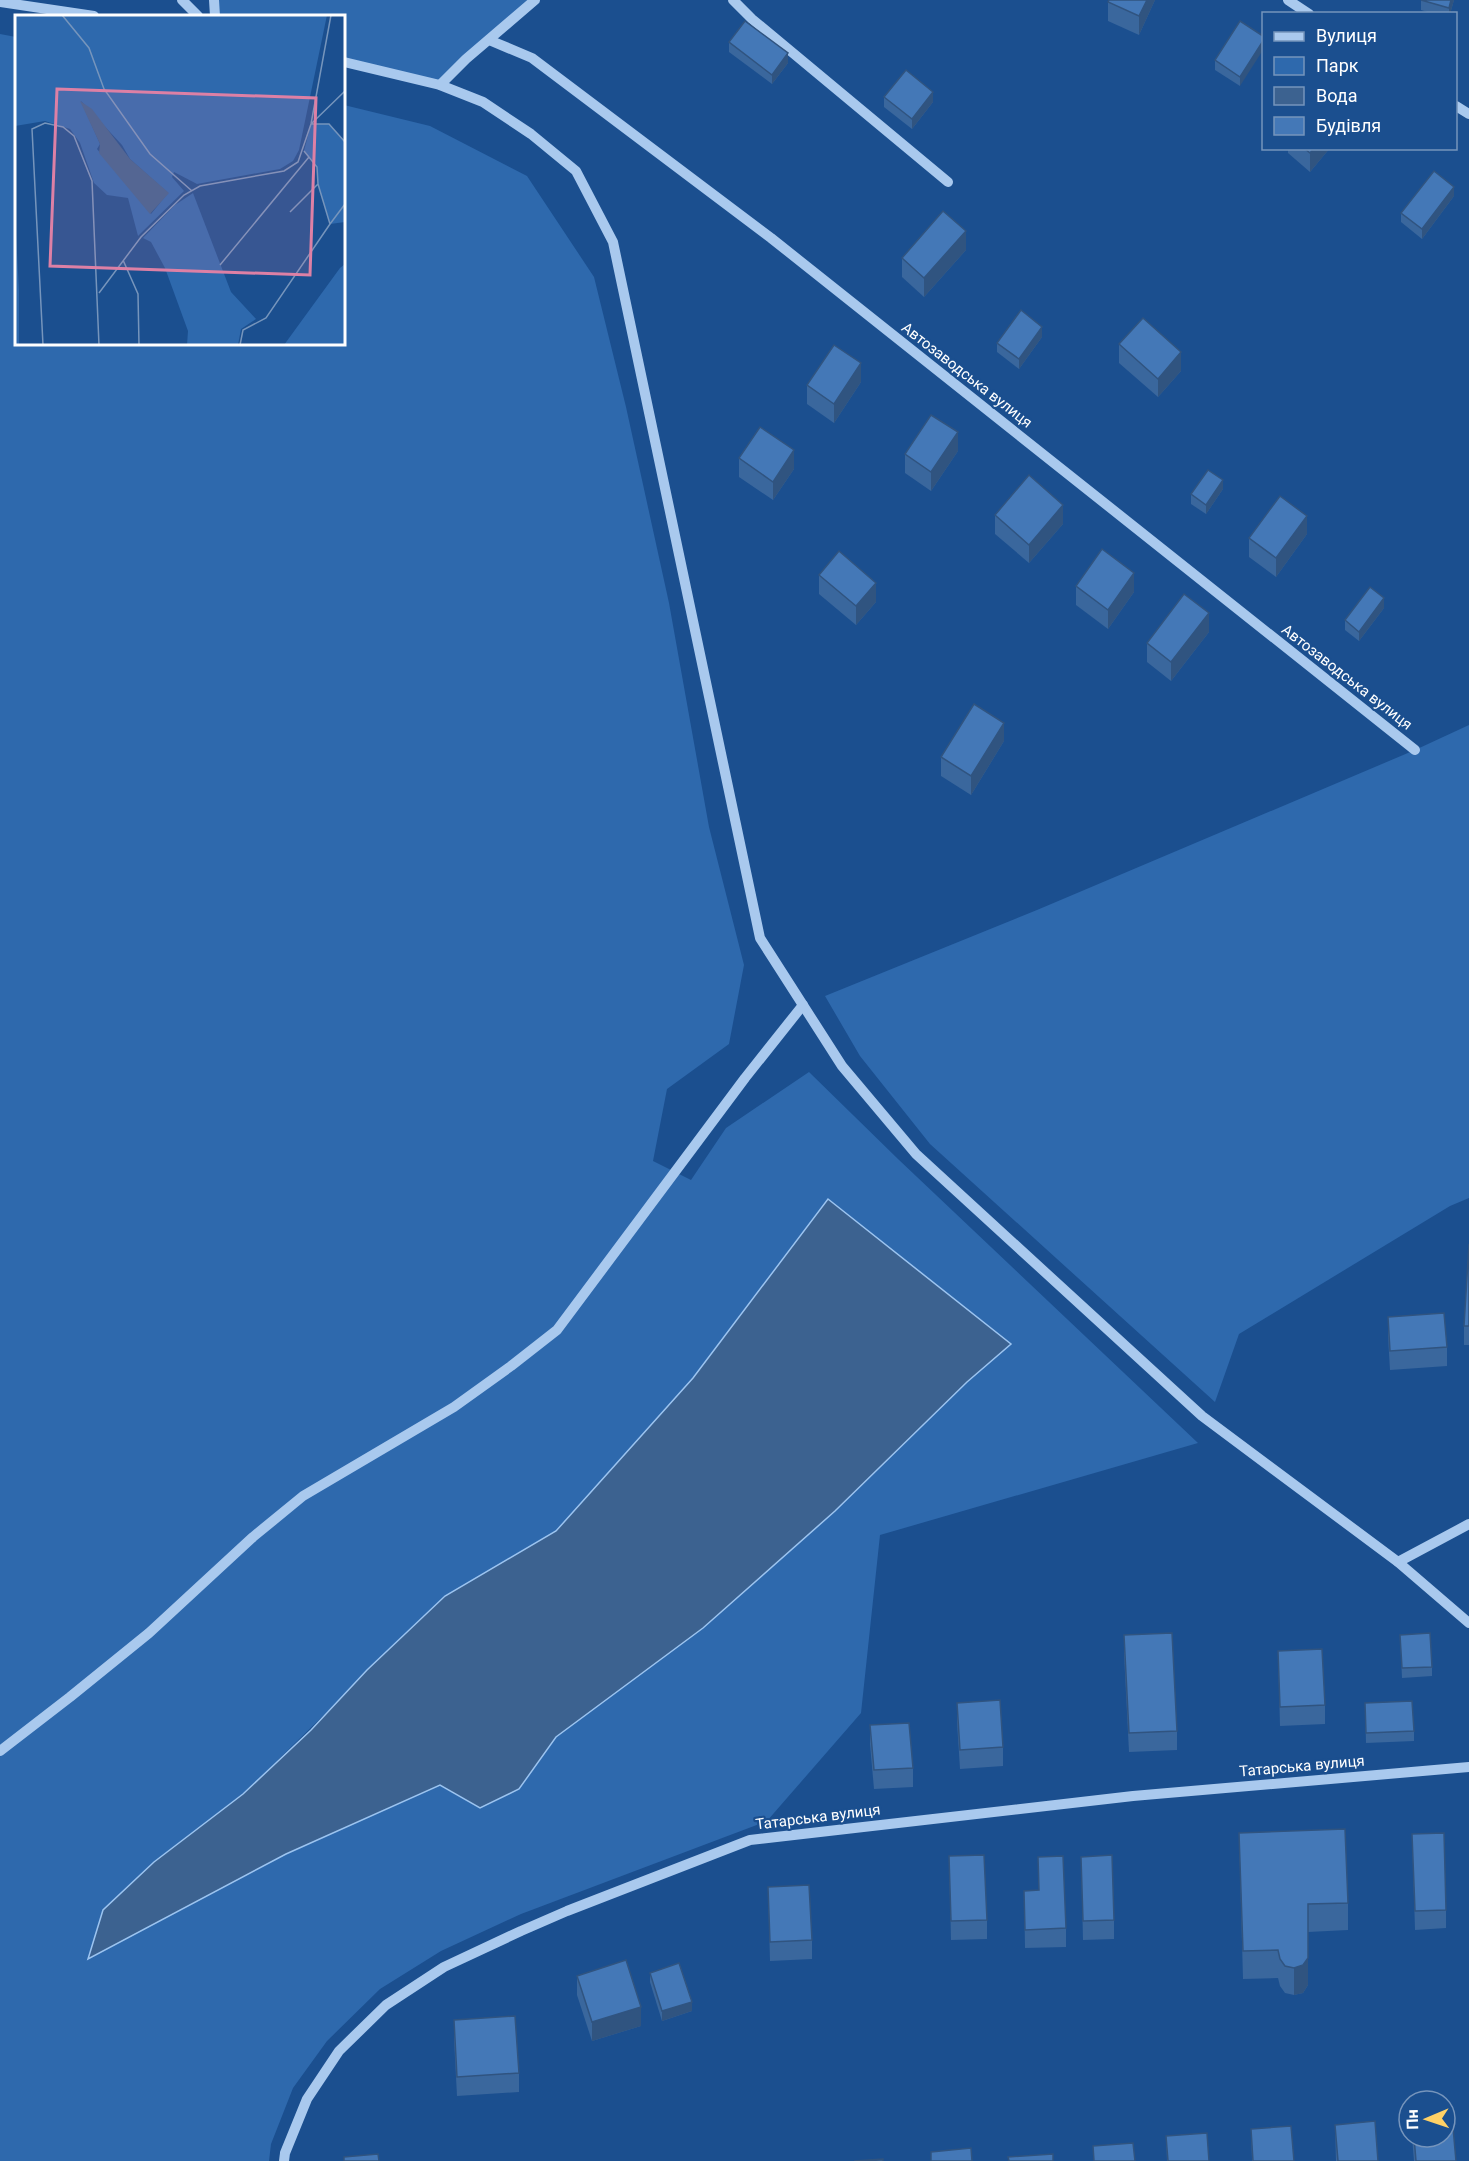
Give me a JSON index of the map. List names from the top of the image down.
{
  "streets": {
    "street": ["Автозаводська вулиця", "Татарська вулиця"]
  },
  "legend": [
    "Вулиця",
    "Парк",
    "Вода",
    "Будівля"
  ],
  "north": "left"
}
